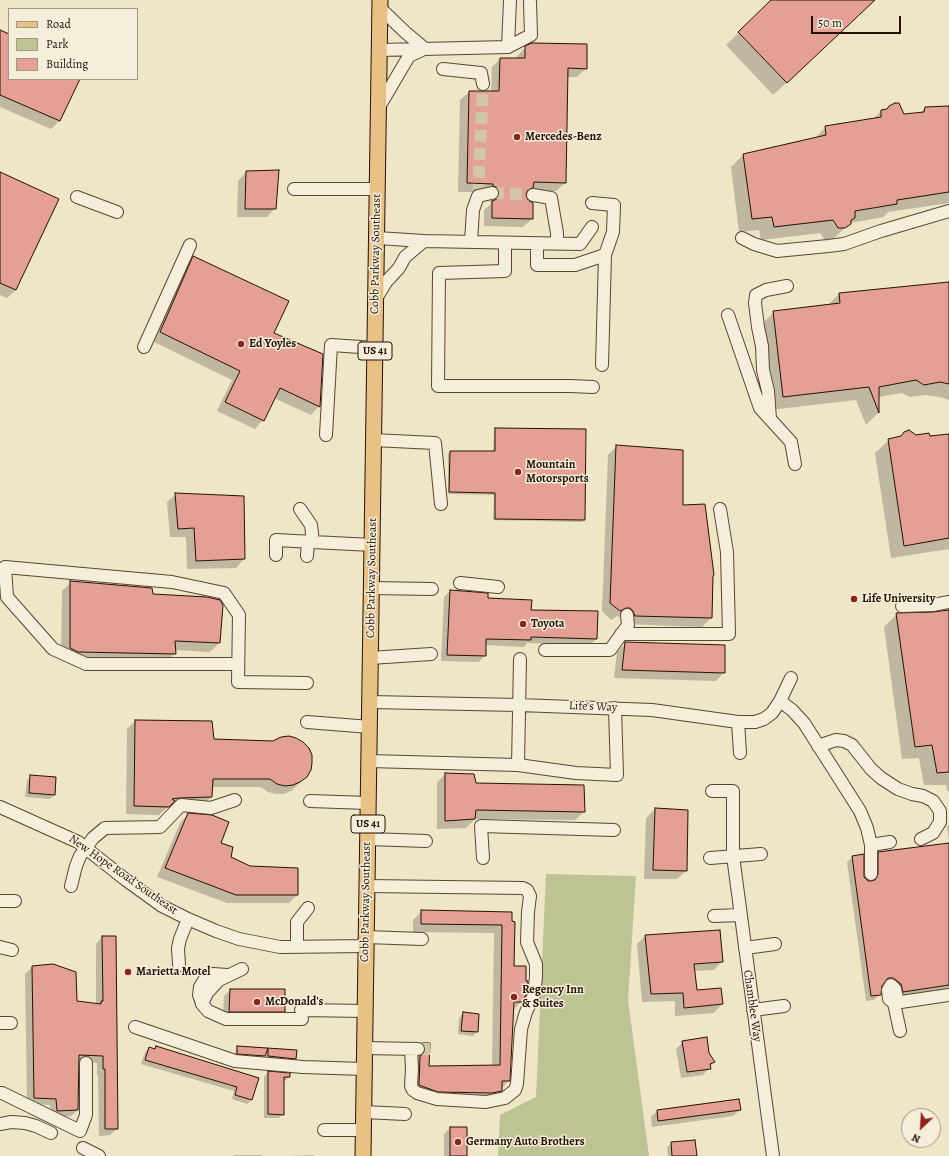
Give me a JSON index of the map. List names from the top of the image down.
{
  "streets": {
    "main road": ["Cobb Parkway Southeast", "US 41"],
    "street": ["Life's Way", "New Hope Road Southeast", "Chamblee Way"]
  },
  "crossings": [
    ["Cobb Parkway Southeast", "Life's Way"],
    ["Cobb Parkway Southeast", "New Hope Road Southeast"]
  ],
  "places": [
    "Mercedes-Benz",
    "Ed Yoyles",
    "Mountain Motorsports",
    "Life University",
    "Toyota",
    "Marietta Motel",
    "Regency Inn & Suites",
    "McDonald's",
    "Germany Auto Brothers"
  ],
  "legend": ["Road", "Park", "Building"],
  "scale_bar": "50 m",
  "north": "bottom left"
}
